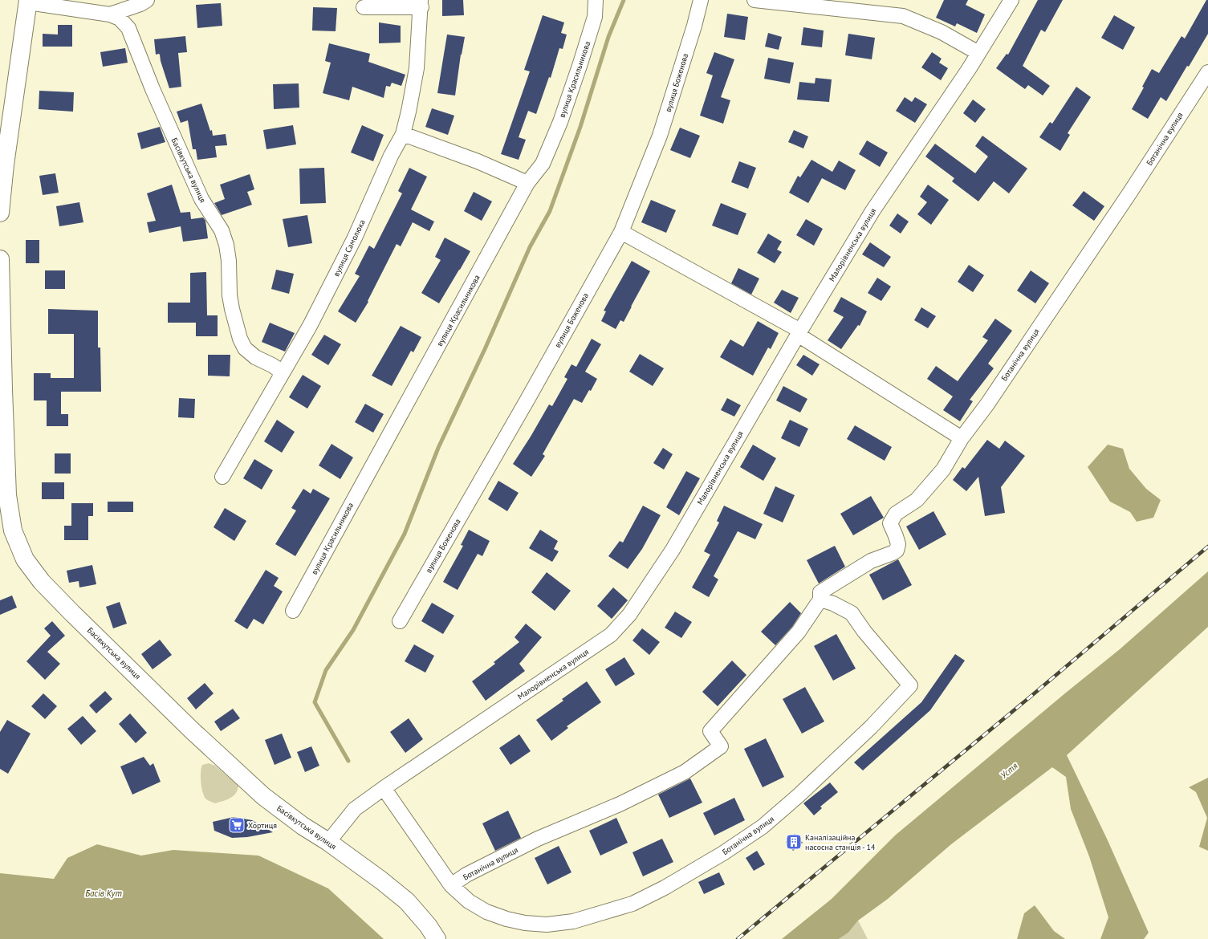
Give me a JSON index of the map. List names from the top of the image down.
{
  "streets": {
    "main road": ["Басівкутська вулиця"],
    "street": [
      "вулиця Красильникова",
      "вулиця Боженова",
      "Ботанічна вулиця",
      "Малорівненська вулиця",
      "вулиця Самолюка"
    ]
  },
  "crossings": [
    ["Ботанічна вулиця", "Малорівненська вулиця"],
    ["Басівкутська вулиця", "Малорівненська вулиця"],
    ["Басівкутська вулиця", "вулиця Самолюка"]
  ],
  "water": ["Устя", "Басів Кут"],
  "places": {
    "supermarket": ["Хортиця"],
    "building": ["Каналізаційна насосна станція - 14"]
  }
}
